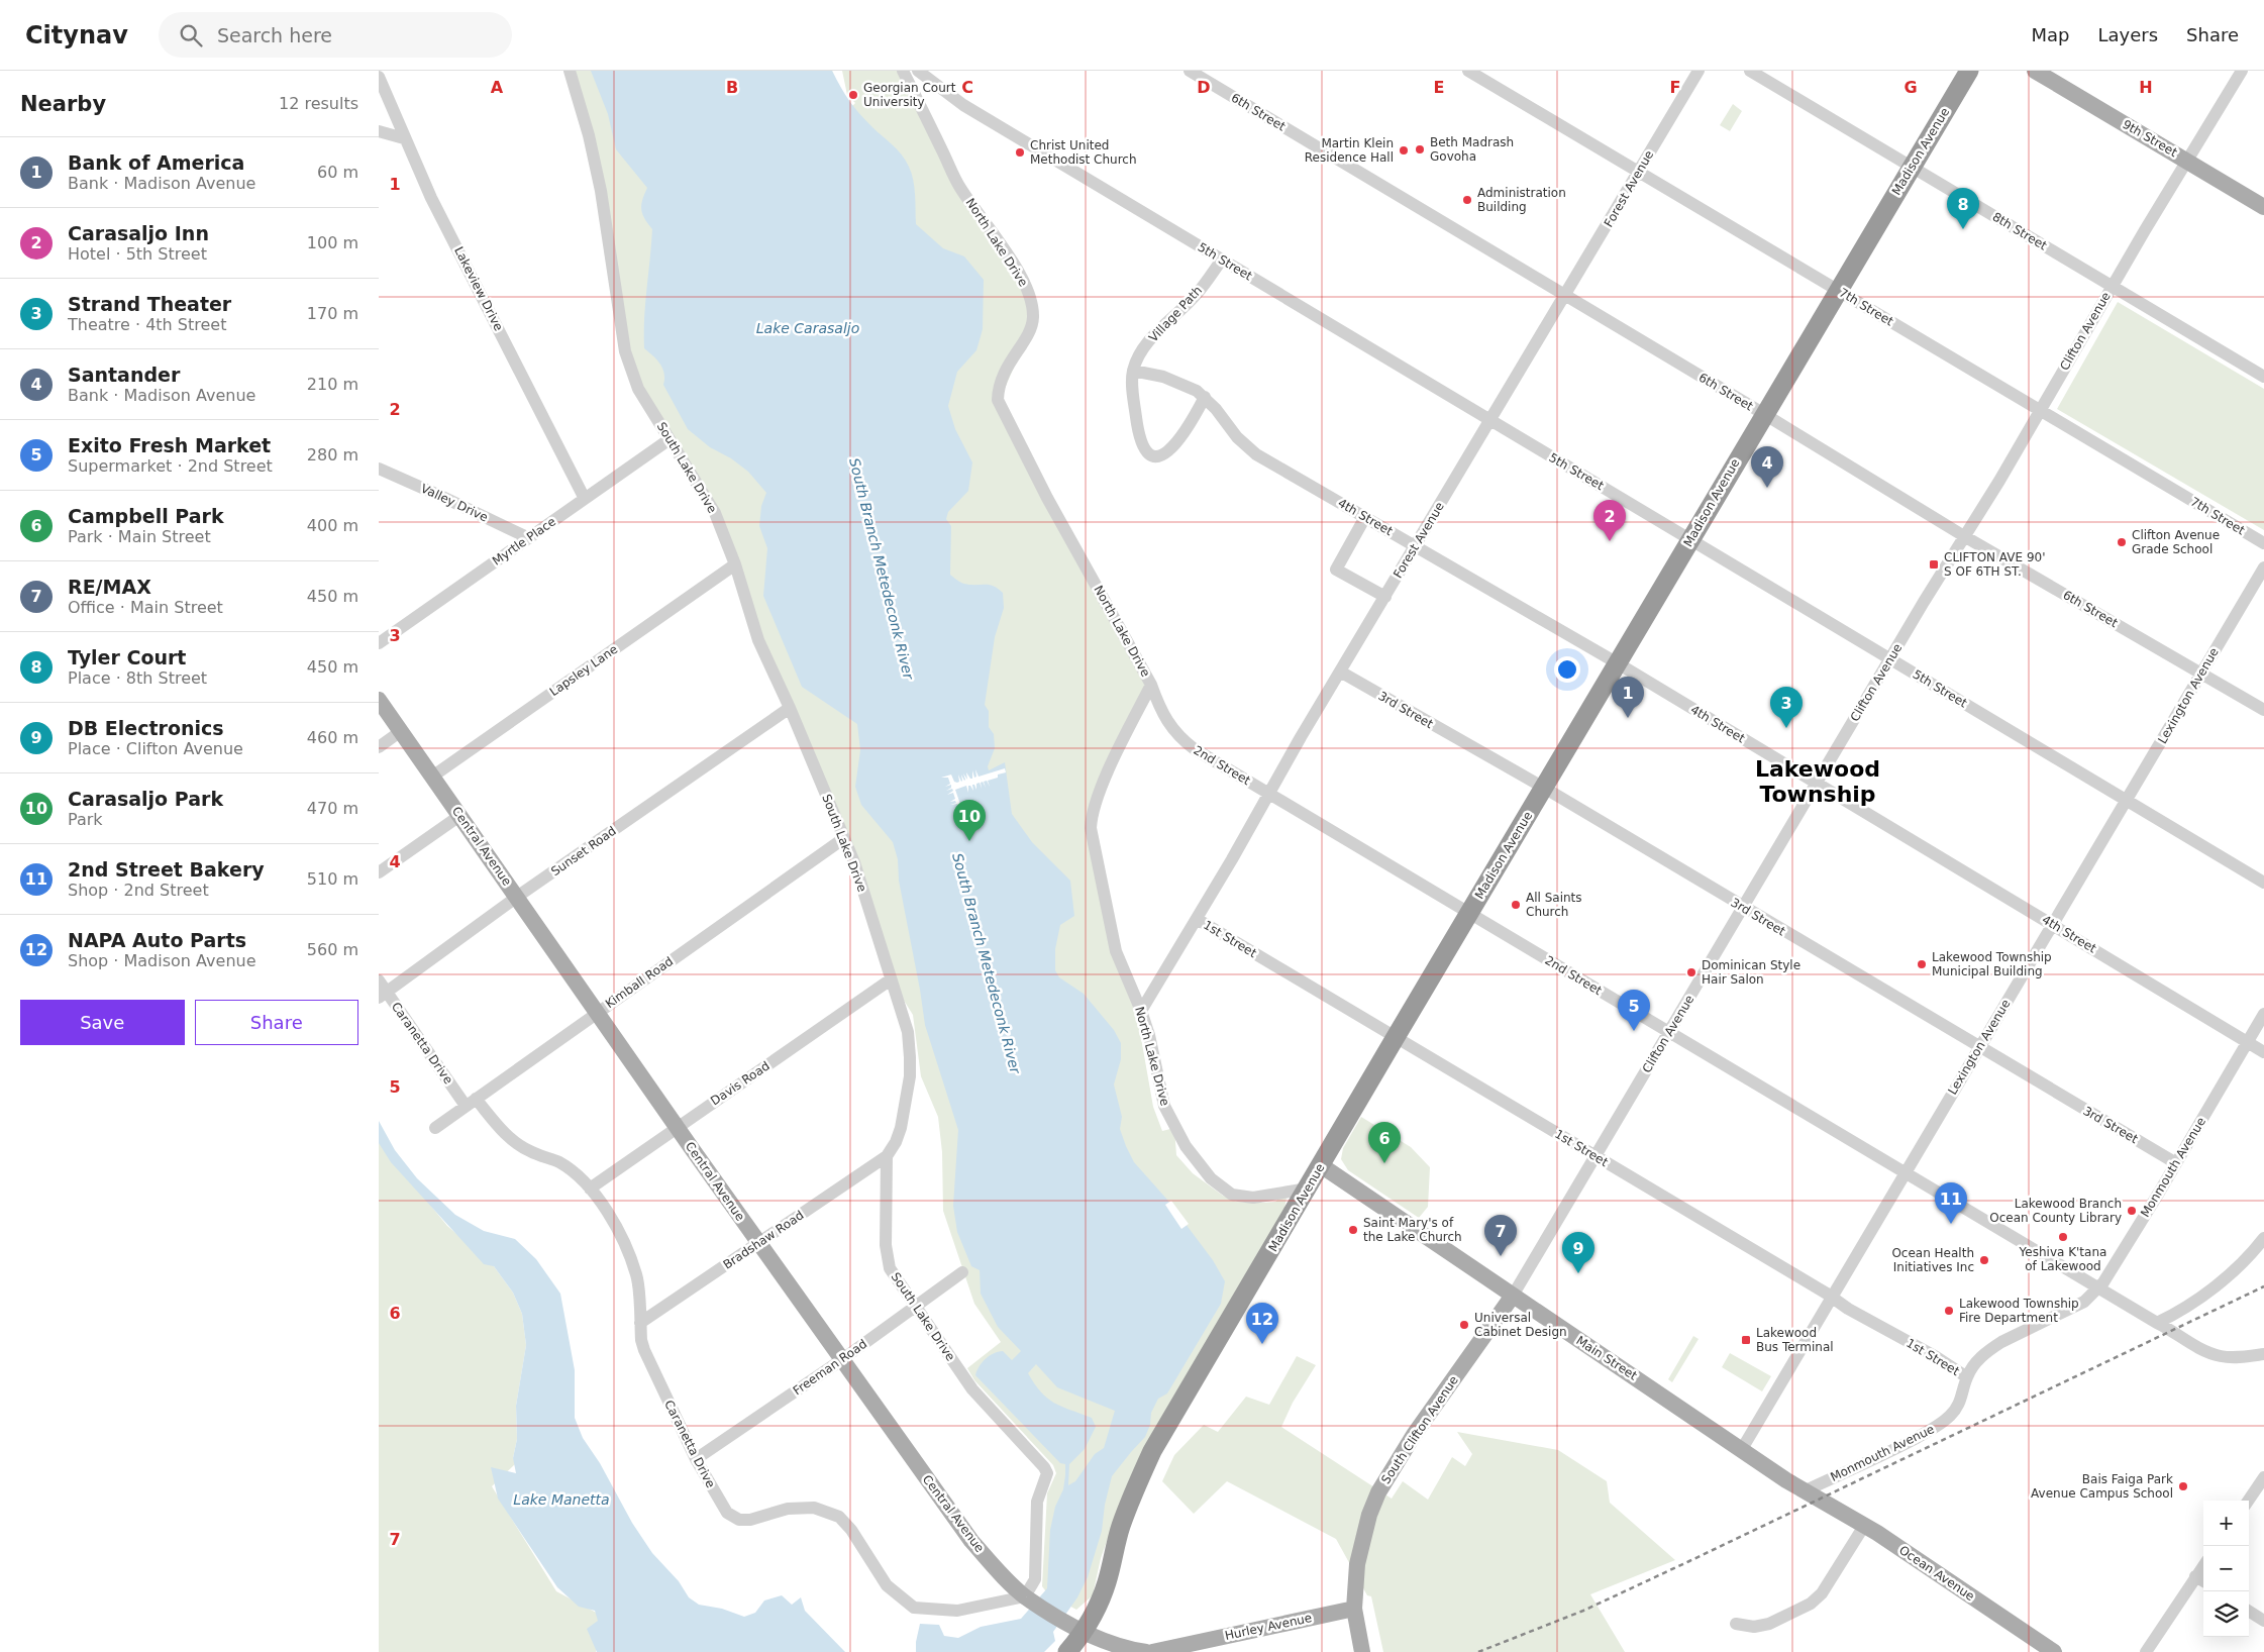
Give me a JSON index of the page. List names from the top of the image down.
{
  "streets": {
    "highway": ["Madison Avenue"],
    "main road": [
      "9th Street",
      "Central Avenue",
      "Main Street",
      "South Clifton Avenue",
      "Ocean Avenue",
      "Hurley Avenue"
    ],
    "street": [
      "6th Street",
      "Forest Avenue",
      "8th Street",
      "North Lake Drive",
      "5th Street",
      "Lakeview Drive",
      "7th Street",
      "Village Path",
      "Clifton Avenue",
      "South Lake Drive",
      "Valley Drive",
      "4th Street",
      "Myrtle Place",
      "Lapsley Lane",
      "Lexington Avenue",
      "3rd Street",
      "2nd Street",
      "Sunset Road",
      "1st Street",
      "Kimball Road",
      "Caranetta Drive",
      "Davis Road",
      "Monmouth Avenue",
      "Bradshaw Road",
      "Freeman Road"
    ]
  },
  "crossings": [
    ["6th Street", "Madison Avenue"],
    ["6th Street", "Forest Avenue"],
    ["6th Street", "Clifton Avenue"],
    ["6th Street", "Lexington Avenue"],
    ["9th Street", "Clifton Avenue"],
    ["Madison Avenue", "8th Street"],
    ["Madison Avenue", "North Lake Drive"],
    ["Madison Avenue", "5th Street"],
    ["Madison Avenue", "7th Street"],
    ["Madison Avenue", "4th Street"],
    ["Madison Avenue", "3rd Street"],
    ["Madison Avenue", "2nd Street"],
    ["Madison Avenue", "Central Avenue"],
    ["Madison Avenue", "1st Street"],
    ["Madison Avenue", "Main Street"],
    ["Forest Avenue", "North Lake Drive"],
    ["Forest Avenue", "5th Street"],
    ["Forest Avenue", "7th Street"],
    ["Forest Avenue", "4th Street"],
    ["Forest Avenue", "3rd Street"],
    ["Forest Avenue", "2nd Street"],
    ["Forest Avenue", "1st Street"],
    ["8th Street", "Clifton Avenue"],
    ["North Lake Drive", "2nd Street"],
    ["5th Street", "Village Path"],
    ["5th Street", "Clifton Avenue"],
    ["5th Street", "Lexington Avenue"],
    ["Lakeview Drive", "Myrtle Place"],
    ["7th Street", "Clifton Avenue"],
    ["Village Path", "4th Street"],
    ["Clifton Avenue", "4th Street"],
    ["Clifton Avenue", "3rd Street"],
    ["Clifton Avenue", "2nd Street"],
    ["Clifton Avenue", "1st Street"],
    ["Clifton Avenue", "Main Street"],
    ["Clifton Avenue", "South Clifton Avenue"],
    ["South Lake Drive", "Myrtle Place"],
    ["South Lake Drive", "Lapsley Lane"],
    ["South Lake Drive", "Central Avenue"],
    ["South Lake Drive", "Sunset Road"],
    ["South Lake Drive", "Kimball Road"],
    ["South Lake Drive", "Caranetta Drive"],
    ["South Lake Drive", "Davis Road"],
    ["South Lake Drive", "Bradshaw Road"],
    ["South Lake Drive", "Freeman Road"],
    ["Valley Drive", "Myrtle Place"],
    ["4th Street", "Lexington Avenue"],
    ["4th Street", "Monmouth Avenue"],
    ["Lapsley Lane", "Central Avenue"],
    ["Lexington Avenue", "3rd Street"],
    ["Lexington Avenue", "2nd Street"],
    ["Lexington Avenue", "1st Street"],
    ["Lexington Avenue", "Main Street"],
    ["3rd Street", "Monmouth Avenue"],
    ["2nd Street", "Monmouth Avenue"],
    ["Central Avenue", "Sunset Road"],
    ["Central Avenue", "Kimball Road"],
    ["Central Avenue", "Caranetta Drive"],
    ["Central Avenue", "Davis Road"],
    ["Central Avenue", "Bradshaw Road"],
    ["Central Avenue", "Freeman Road"],
    ["Sunset Road", "Caranetta Drive"],
    ["1st Street", "Monmouth Avenue"],
    ["Kimball Road", "Caranetta Drive"],
    ["Caranetta Drive", "Davis Road"],
    ["Caranetta Drive", "Bradshaw Road"],
    ["Caranetta Drive", "Freeman Road"],
    ["Monmouth Avenue", "Main Street"],
    ["Main Street", "South Clifton Avenue"],
    ["Main Street", "Ocean Avenue"],
    ["South Clifton Avenue", "Hurley Avenue"]
  ],
  "districts": ["Lakewood Township"],
  "water": ["Lake Carasaljo", "South Branch Metedeconk River", "Lake Manetta"],
  "places": {
    "other": [
      "Georgian Court University",
      "Beth Madrash Govoha",
      "Martin Klein Residence Hall",
      "Christ United Methodist Church",
      "Administration Building",
      "Clifton Avenue Grade School",
      "All Saints Church",
      "Lakewood Township Municipal Building",
      "Dominican Style Hair Salon",
      "Lakewood Branch Ocean County Library",
      "Saint Mary's of the Lake Church",
      "Yeshiva K'tana of Lakewood",
      "Ocean Health Initiatives Inc",
      "Lakewood Township Fire Department",
      "Universal Cabinet Design",
      "Bais Faiga Park Avenue Campus School"
    ],
    "transit": ["CLIFTON AVE 90' S OF 6TH ST.", "Lakewood Bus Terminal"]
  },
  "page": {
    "header": "Citynav",
    "search": "Search here",
    "nav": ["Map", "Layers", "Share"],
    "heading": ["Nearby", "12 results"],
    "list": [
      {
        "mark": "1",
        "name": "Bank of America",
        "note": "Bank · Madison Avenue",
        "value": "60 m"
      },
      {
        "mark": "2",
        "name": "Carasaljo Inn",
        "note": "Hotel · 5th Street",
        "value": "100 m"
      },
      {
        "mark": "3",
        "name": "Strand Theater",
        "note": "Theatre · 4th Street",
        "value": "170 m"
      },
      {
        "mark": "4",
        "name": "Santander",
        "note": "Bank · Madison Avenue",
        "value": "210 m"
      },
      {
        "mark": "5",
        "name": "Exito Fresh Market",
        "note": "Supermarket · 2nd Street",
        "value": "280 m"
      },
      {
        "mark": "6",
        "name": "Campbell Park",
        "note": "Park · Main Street",
        "value": "400 m"
      },
      {
        "mark": "7",
        "name": "RE/MAX",
        "note": "Office · Main Street",
        "value": "450 m"
      },
      {
        "mark": "8",
        "name": "Tyler Court",
        "note": "Place · 8th Street",
        "value": "450 m"
      },
      {
        "mark": "9",
        "name": "DB Electronics",
        "note": "Place · Clifton Avenue",
        "value": "460 m"
      },
      {
        "mark": "10",
        "name": "Carasaljo Park",
        "note": "Park",
        "value": "470 m"
      },
      {
        "mark": "11",
        "name": "2nd Street Bakery",
        "note": "Shop · 2nd Street",
        "value": "510 m"
      },
      {
        "mark": "12",
        "name": "NAPA Auto Parts",
        "note": "Shop · Madison Avenue",
        "value": "560 m"
      }
    ],
    "pins": [
      "8",
      "4",
      "2",
      "1",
      "3",
      "10",
      "5",
      "6",
      "11",
      "7",
      "9",
      "12"
    ],
    "buttons": ["Save", "Share"],
    "map_buttons": ["+", "−"]
  },
  "grid": {
    "columns": [
      "A",
      "B",
      "C",
      "D",
      "E",
      "F",
      "G",
      "H"
    ],
    "rows": [
      "1",
      "2",
      "3",
      "4",
      "5",
      "6",
      "7"
    ]
  }
}
